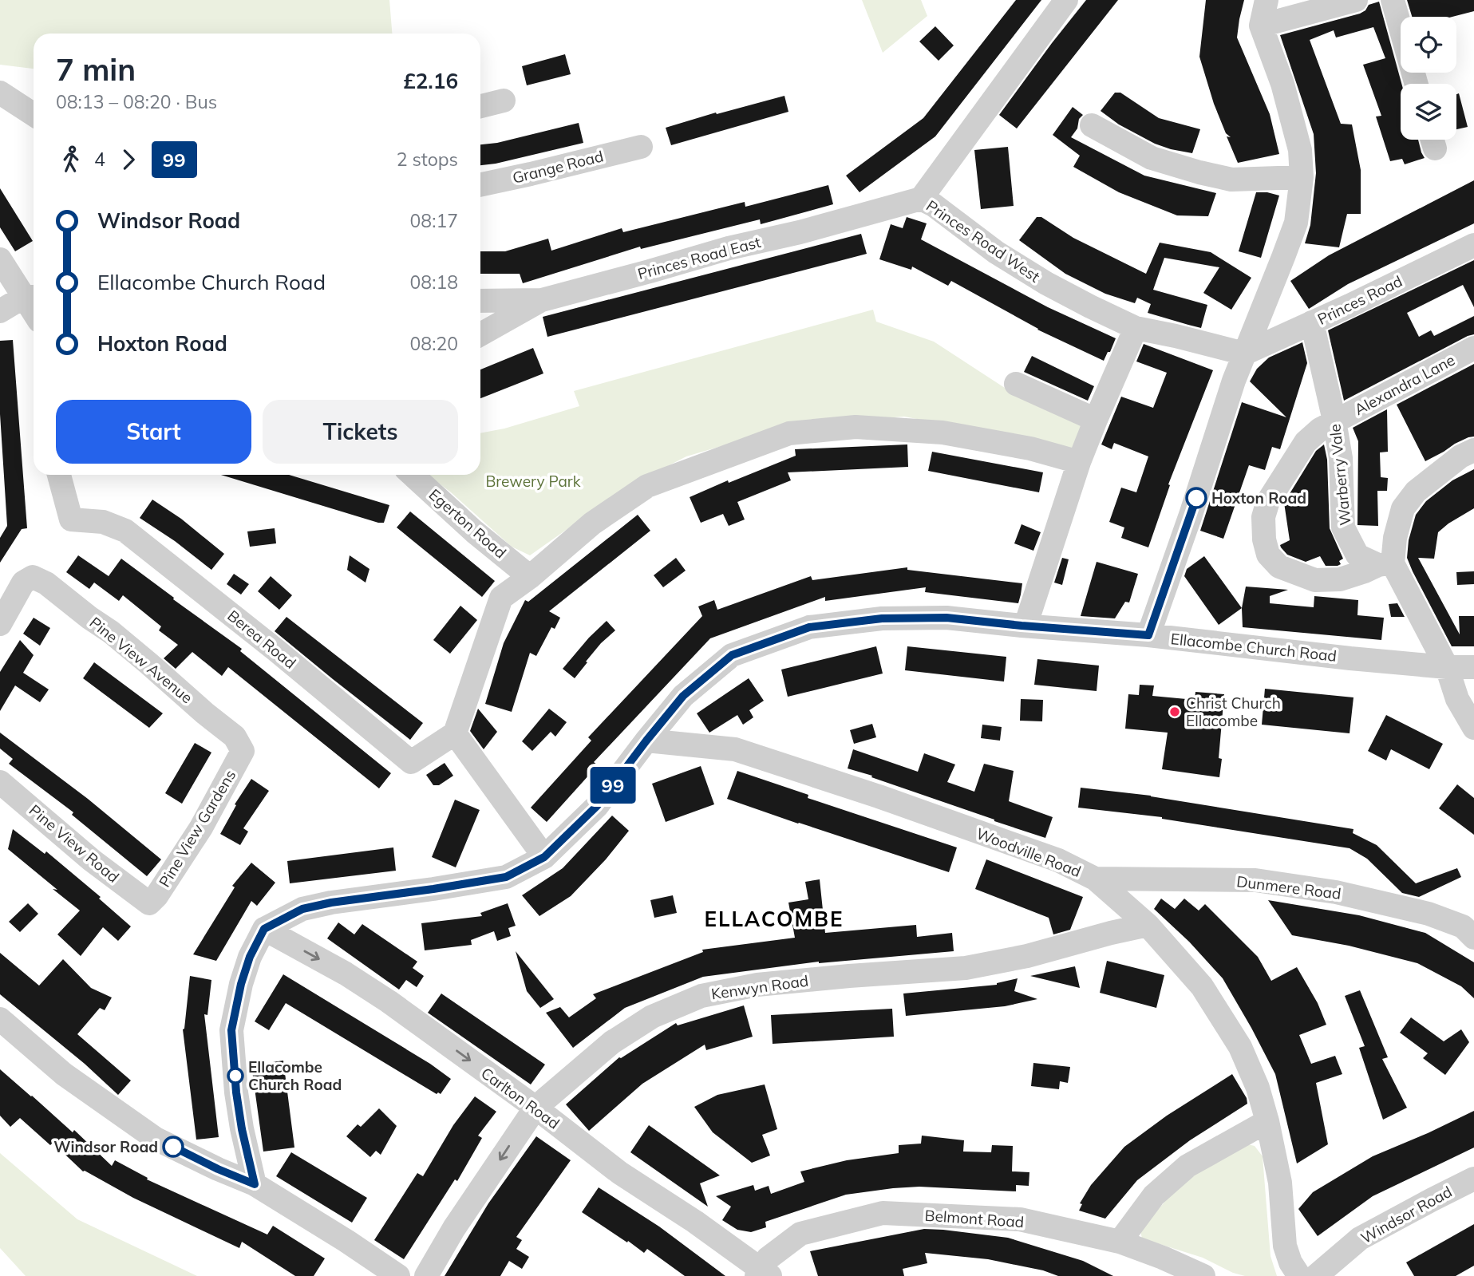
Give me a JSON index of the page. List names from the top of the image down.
{
  "streets": {
    "street": [
      "Grange Road",
      "Princes Road West",
      "Princes Road East",
      "Princes Road",
      "Alexandra Lane",
      "Warberry Vale",
      "Egerton Road",
      "Berea Road",
      "Ellacombe Church Road",
      "Pine View Avenue",
      "Pine View Gardens",
      "Pine View Road",
      "Woodville Road",
      "Dunmere Road",
      "Kenwyn Road",
      "Carlton Road",
      "Windsor Road",
      "Belmont Road"
    ]
  },
  "crossings": [
    ["Princes Road West", "Princes Road East"],
    ["Princes Road West", "Princes Road"],
    ["Princes Road", "Warberry Vale"],
    ["Alexandra Lane", "Warberry Vale"],
    ["Ellacombe Church Road", "Woodville Road"],
    ["Ellacombe Church Road", "Carlton Road"],
    ["Pine View Avenue", "Pine View Gardens"],
    ["Pine View Gardens", "Pine View Road"],
    ["Woodville Road", "Dunmere Road"],
    ["Woodville Road", "Kenwyn Road"],
    ["Kenwyn Road", "Carlton Road"],
    ["Carlton Road", "Belmont Road"]
  ],
  "one_way": ["Carlton Road"],
  "districts": ["ELLACOMBE"],
  "parks": ["Brewery Park"],
  "places": [
    "Hoxton Road",
    "Christ Church Ellacombe",
    "Ellacombe Church Road",
    "Windsor Road"
  ],
  "lines": ["bus line 99"],
  "page": {
    "on_map": "99",
    "heading": ["7 min", "08:13 – 08:20 · Bus", "£2.16"],
    "legs": ["4", "99", "2 stops"],
    "list": [
      {
        "name": "Windsor Road",
        "value": "08:17"
      },
      {
        "name": "Ellacombe Church Road",
        "value": "08:18"
      },
      {
        "name": "Hoxton Road",
        "value": "08:20"
      }
    ],
    "buttons": ["Start", "Tickets"]
  }
}
